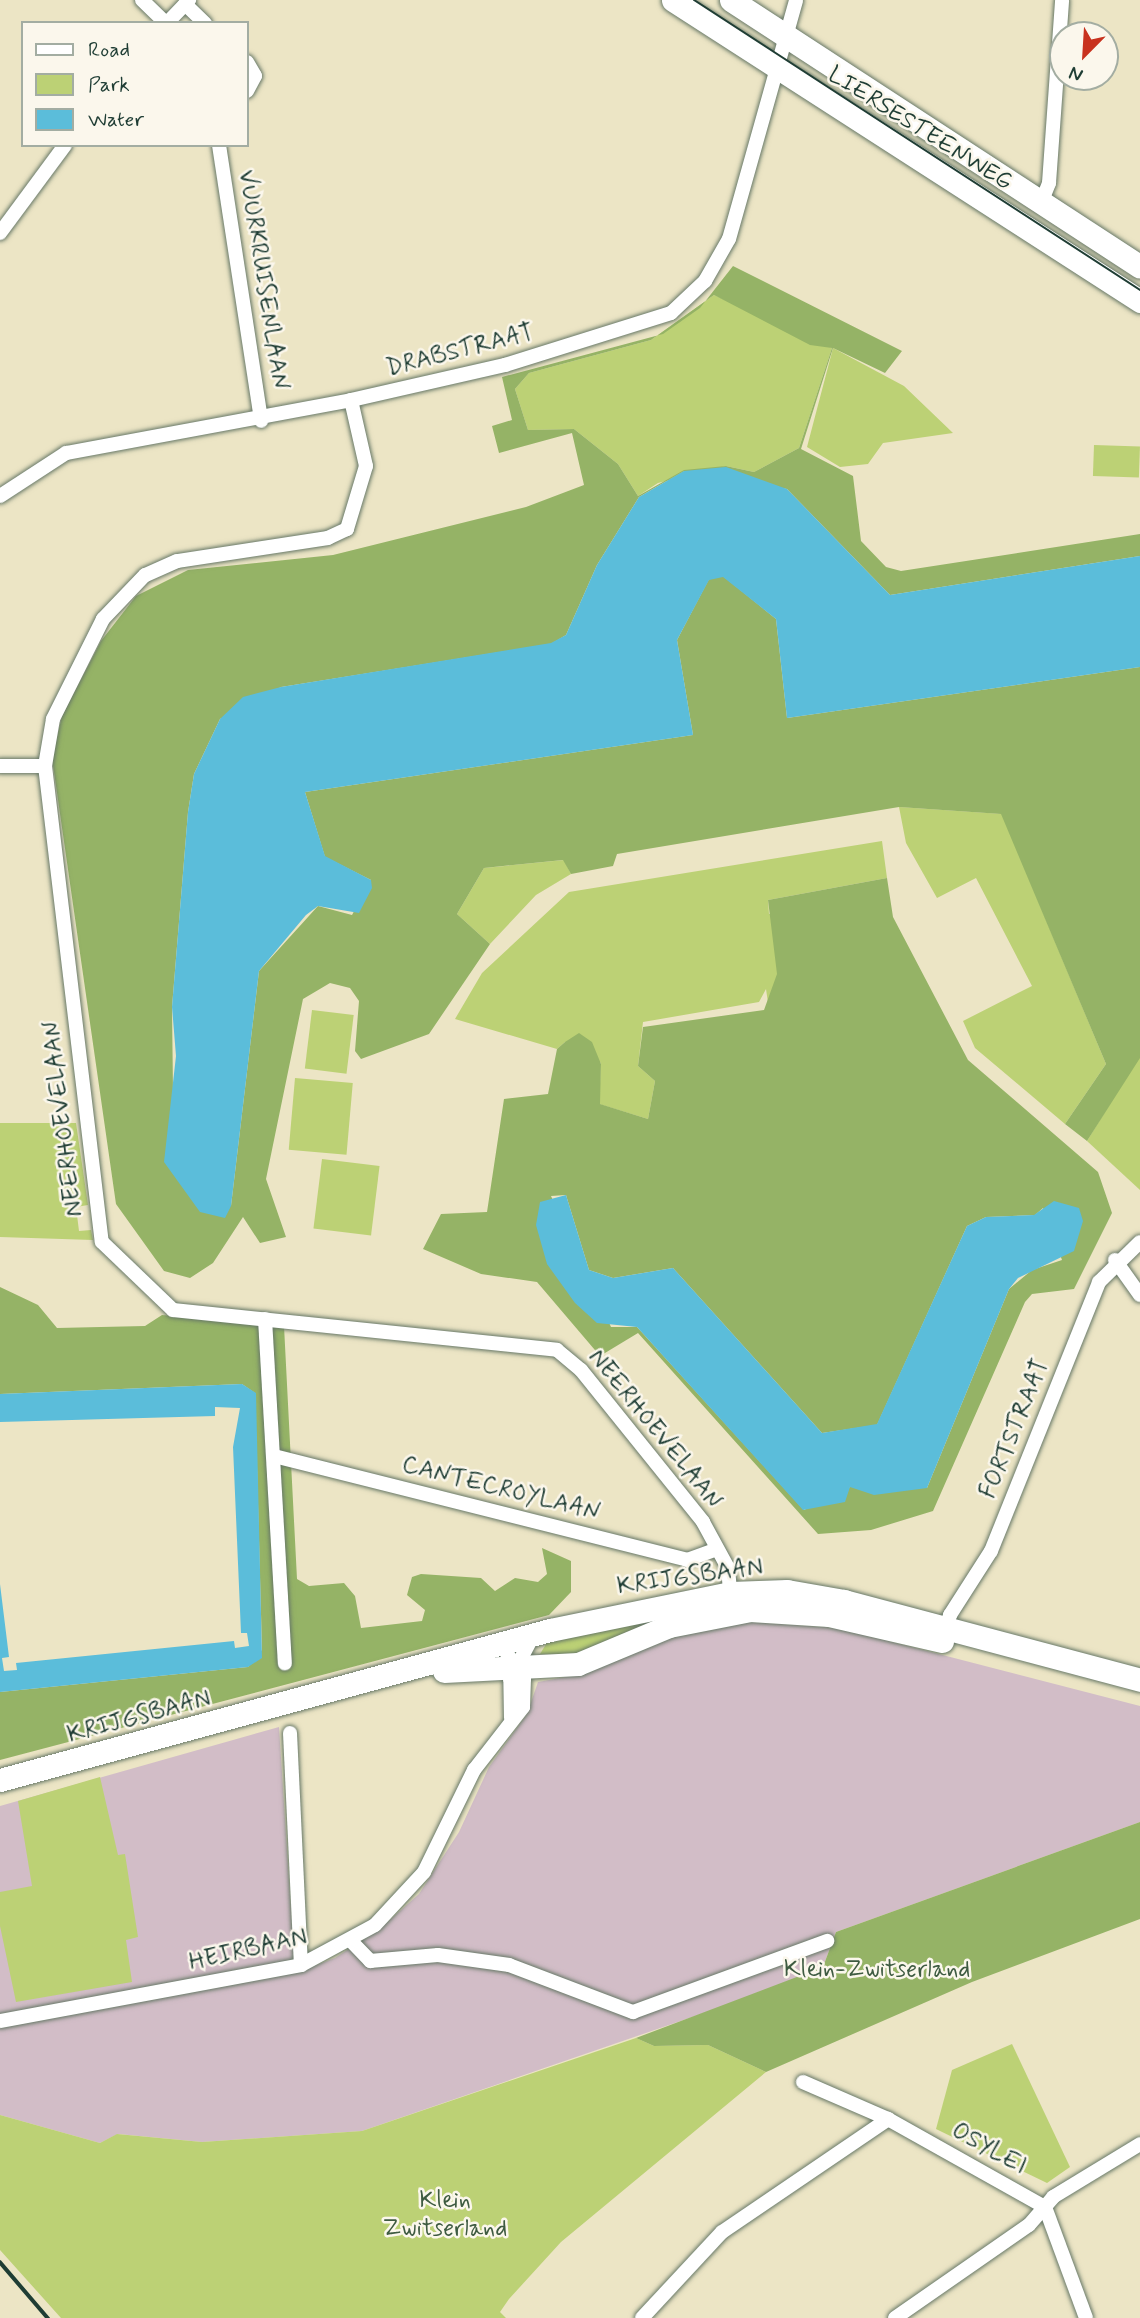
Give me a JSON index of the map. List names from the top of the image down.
{
  "streets": {
    "main road": ["LIERSESTEENWEG", "KRIJGSBAAN"],
    "street": [
      "VUURKRUISENLAAN",
      "DRABSTRAAT",
      "NEERHOEVELAAN",
      "FORTSTRAAT",
      "CANTECROYLAAN",
      "HEIRBAAN",
      "OSYLEI"
    ]
  },
  "crossings": [
    ["LIERSESTEENWEG", "DRABSTRAAT"],
    ["VUURKRUISENLAAN", "DRABSTRAAT"],
    ["DRABSTRAAT", "NEERHOEVELAAN"],
    ["NEERHOEVELAAN", "CANTECROYLAAN"],
    ["NEERHOEVELAAN", "KRIJGSBAAN"],
    ["FORTSTRAAT", "KRIJGSBAAN"],
    ["KRIJGSBAAN", "HEIRBAAN"]
  ],
  "parks": ["Klein-Zwitserland", "Klein Zwitserland"],
  "legend": ["Road", "Park", "Water"],
  "north": "bottom left"
}
